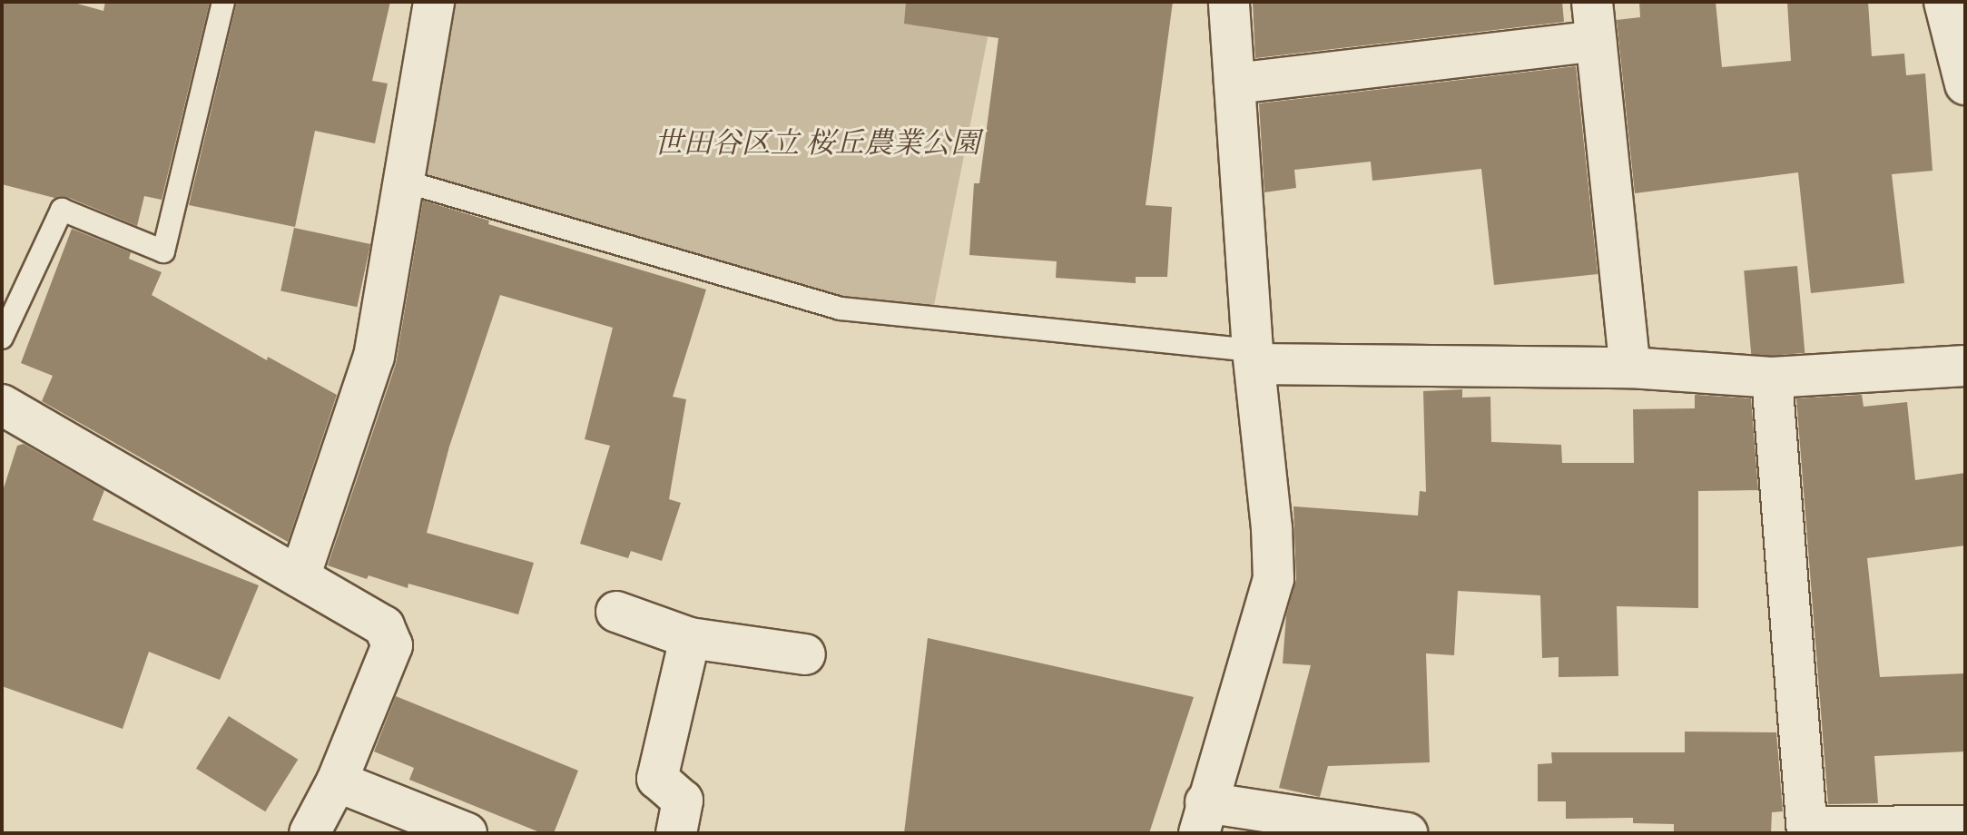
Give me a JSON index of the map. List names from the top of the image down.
{
  "parks": ["世田谷区立 桜丘農業公園"]
}
